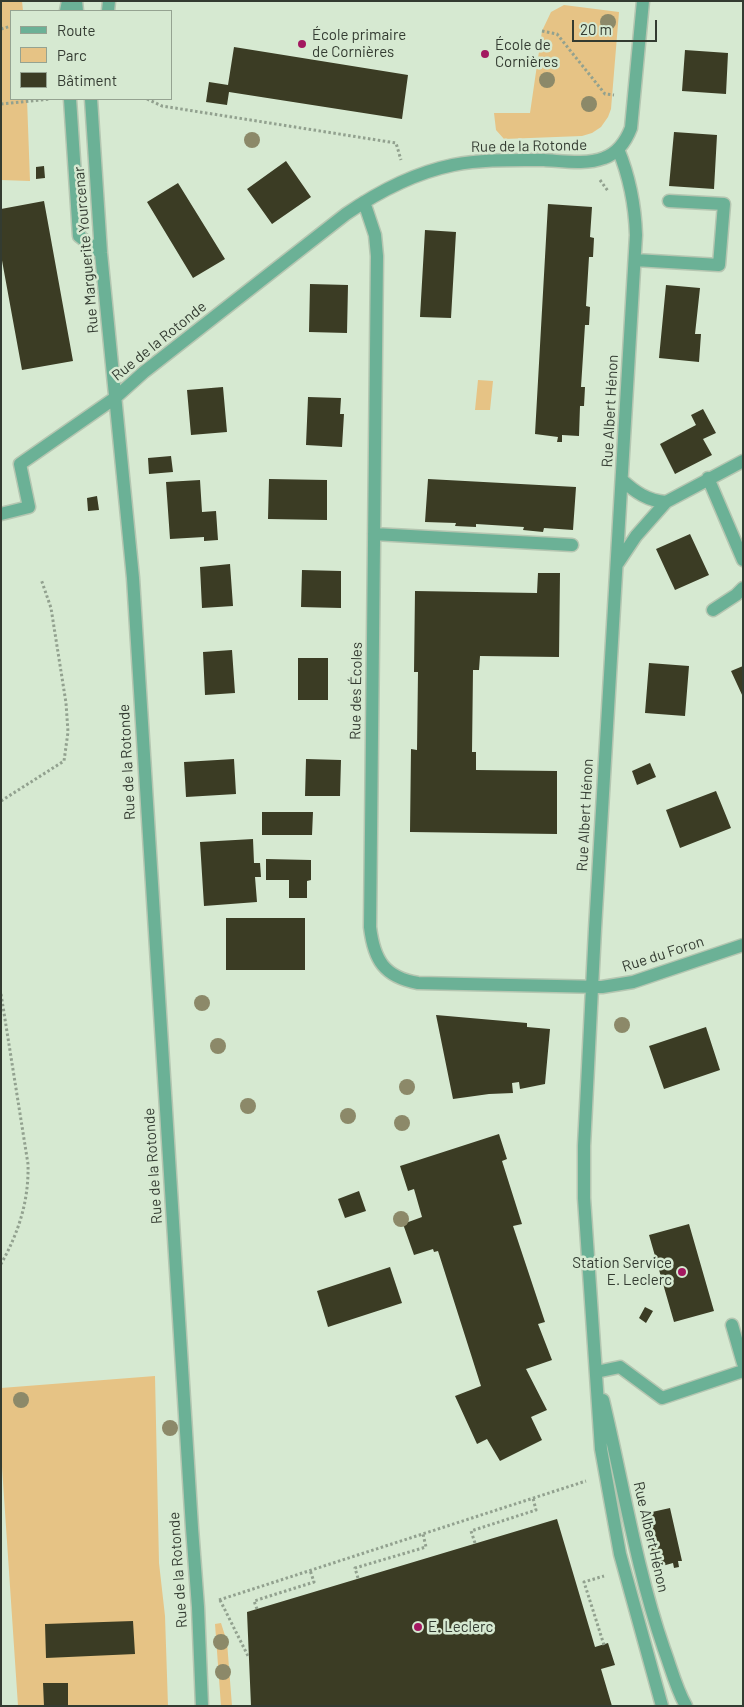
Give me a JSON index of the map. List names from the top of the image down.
{
  "streets": {
    "street": [
      "Rue de la Rotonde",
      "Rue Marguerite Yourcenar",
      "Rue Albert Hénon",
      "Rue des Écoles",
      "Rue du Foron"
    ]
  },
  "crossings": [
    ["Rue de la Rotonde", "Rue Marguerite Yourcenar"],
    ["Rue de la Rotonde", "Rue Albert Hénon"],
    ["Rue de la Rotonde", "Rue des Écoles"],
    ["Rue Albert Hénon", "Rue des Écoles"],
    ["Rue Albert Hénon", "Rue du Foron"],
    ["Rue des Écoles", "Rue du Foron"]
  ],
  "places": [
    "École primaire de Cornières",
    "École de Cornières",
    "Station Service E. Leclerc",
    "E. Leclerc"
  ],
  "legend": ["Route", "Parc", "Bâtiment"],
  "scale_bar": "20 m"
}
